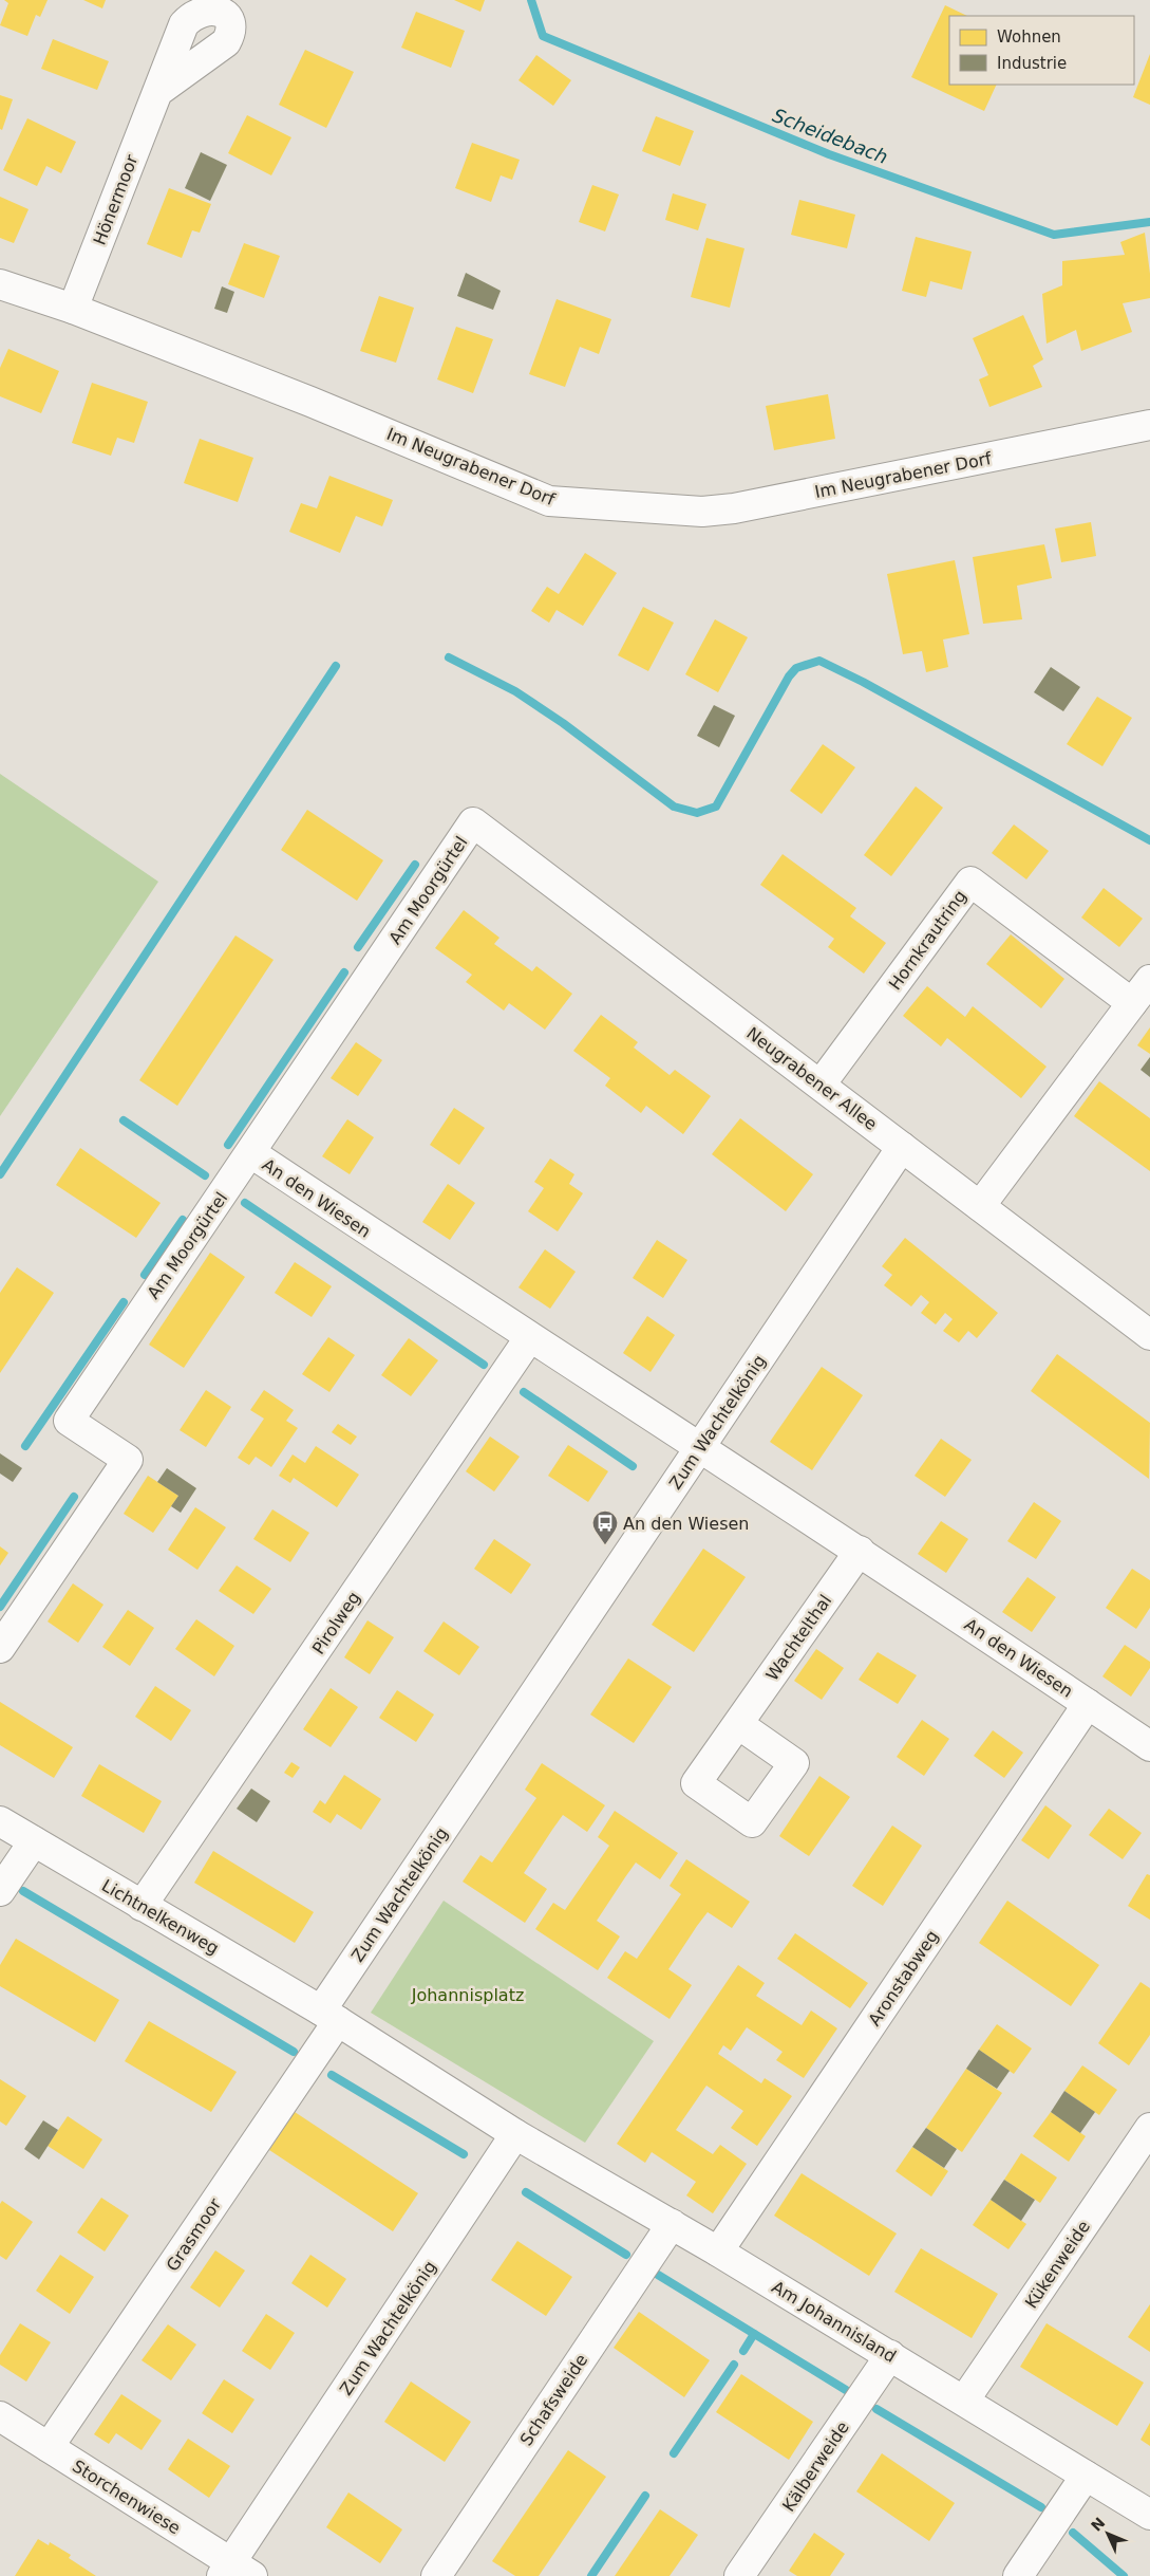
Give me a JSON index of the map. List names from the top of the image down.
{
  "streets": {
    "street": [
      "Hönermoor",
      "Im Neugrabener Dorf",
      "Am Moorgürtel",
      "Hornkrautring",
      "Neugrabener Allee",
      "An den Wiesen",
      "Zum Wachtelkönig",
      "Pirolweg",
      "Wachtelthal",
      "Lichtnelkenweg",
      "Aronstabweg",
      "Grasmoor",
      "Kükenweide",
      "Am Johannisland",
      "Schafsweide",
      "Kälberweide",
      "Storchenwiese"
    ]
  },
  "crossings": [
    ["Hönermoor", "Im Neugrabener Dorf"],
    ["Am Moorgürtel", "Neugrabener Allee"],
    ["Am Moorgürtel", "An den Wiesen"],
    ["Hornkrautring", "Neugrabener Allee"],
    ["Neugrabener Allee", "Zum Wachtelkönig"],
    ["An den Wiesen", "Zum Wachtelkönig"],
    ["An den Wiesen", "Pirolweg"],
    ["An den Wiesen", "Wachtelthal"],
    ["An den Wiesen", "Aronstabweg"],
    ["Zum Wachtelkönig", "Lichtnelkenweg"],
    ["Zum Wachtelkönig", "Grasmoor"],
    ["Zum Wachtelkönig", "Am Johannisland"],
    ["Zum Wachtelkönig", "Storchenwiese"],
    ["Pirolweg", "Lichtnelkenweg"],
    ["Lichtnelkenweg", "Grasmoor"],
    ["Aronstabweg", "Am Johannisland"],
    ["Grasmoor", "Storchenwiese"],
    ["Kükenweide", "Am Johannisland"],
    ["Am Johannisland", "Schafsweide"],
    ["Am Johannisland", "Kälberweide"]
  ],
  "water": ["Scheidebach"],
  "parks": ["Johannisplatz"],
  "places": {
    "bus stop": ["An den Wiesen"]
  },
  "legend": ["Wohnen", "Industrie"],
  "north": "top left"
}
